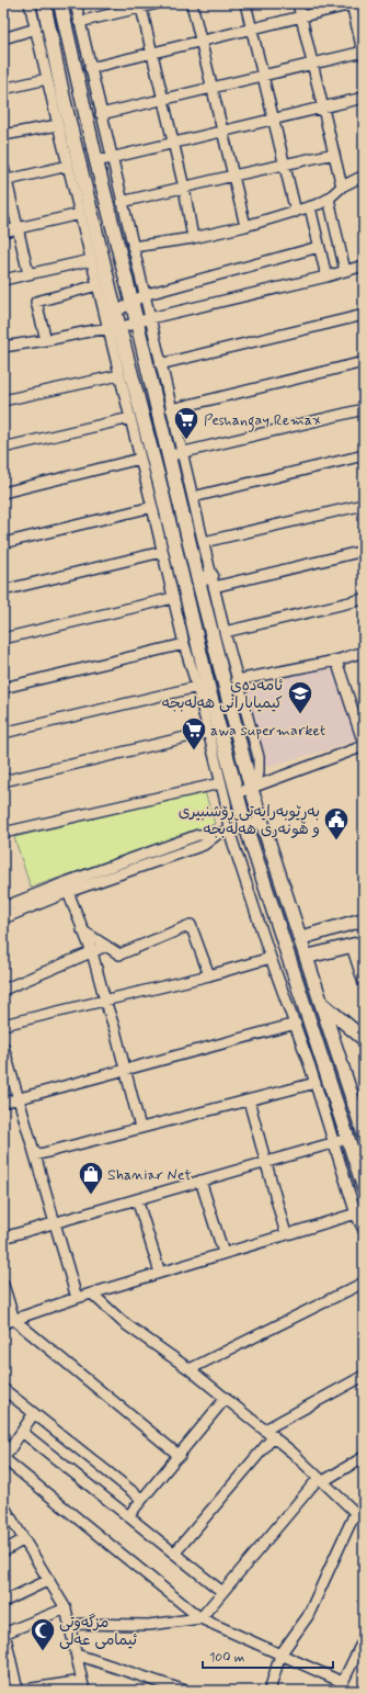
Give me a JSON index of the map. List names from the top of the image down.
{
  "places": {
    "supermarket": ["Peshangay Remax", "awa supermarket"],
    "school or university": ["ئامەدەی کیمیابارانی هەلەبجە"],
    "public building": ["بەڕێوبەرایەتی ڕۆشنبیری و هونەری هەڵەبجە"],
    "shop": ["Shaniar Net"],
    "mosque": ["مزگەوتی ئیمامی عەلی"]
  },
  "scale_bar": "100 m"
}
